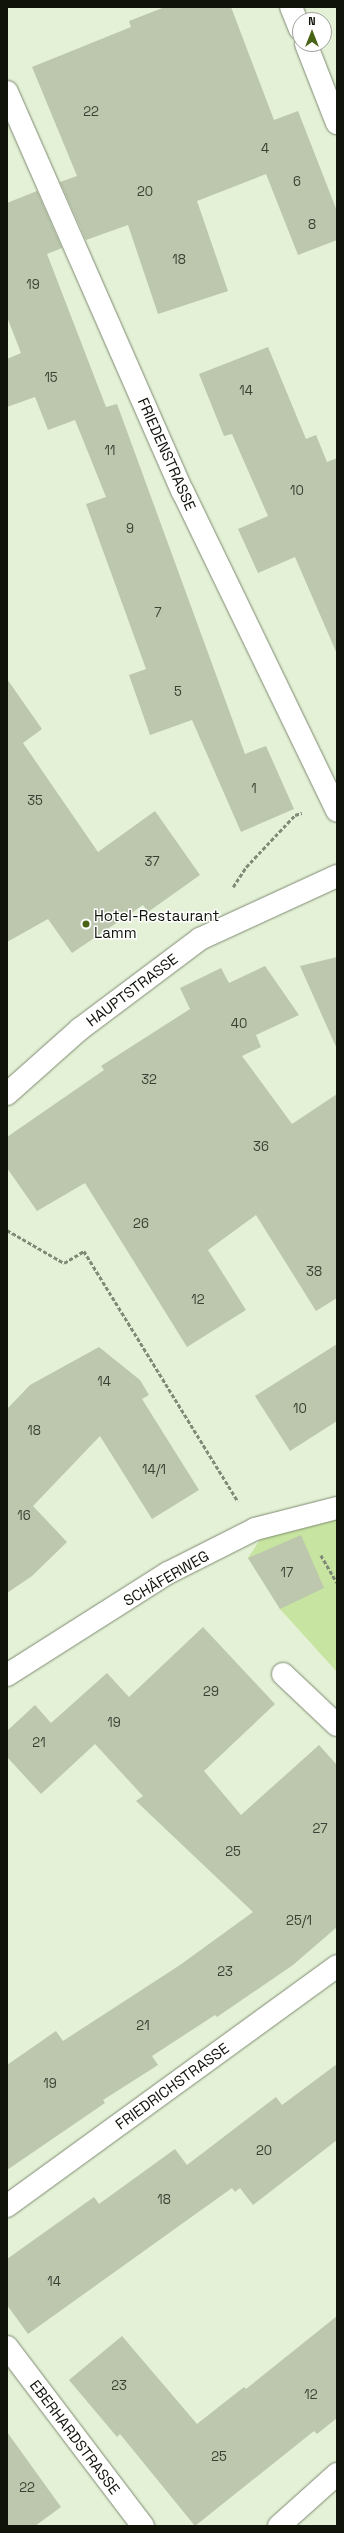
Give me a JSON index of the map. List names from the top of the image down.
{
  "streets": {
    "street": [
      "FRIEDENSTRASSE",
      "HAUPTSTRASSE",
      "SCHÄFERWEG",
      "FRIEDRICHSTRASSE",
      "EBERHARDSTRASSE"
    ]
  },
  "places": ["Hotel-Restaurant Lamm"],
  "house_numbers": [
    "22",
    "4",
    "6",
    "20",
    "8",
    "18",
    "19",
    "15",
    "14",
    "11",
    "10",
    "9",
    "7",
    "5",
    "1",
    "35",
    "37",
    "40",
    "32",
    "36",
    "26",
    "38",
    "12",
    "14",
    "10",
    "18",
    "14/1",
    "16",
    "17",
    "29",
    "19",
    "21",
    "27",
    "25",
    "25/1",
    "23",
    "21",
    "19",
    "20",
    "18",
    "14",
    "23",
    "12",
    "25",
    "22"
  ],
  "north": "top"
}
